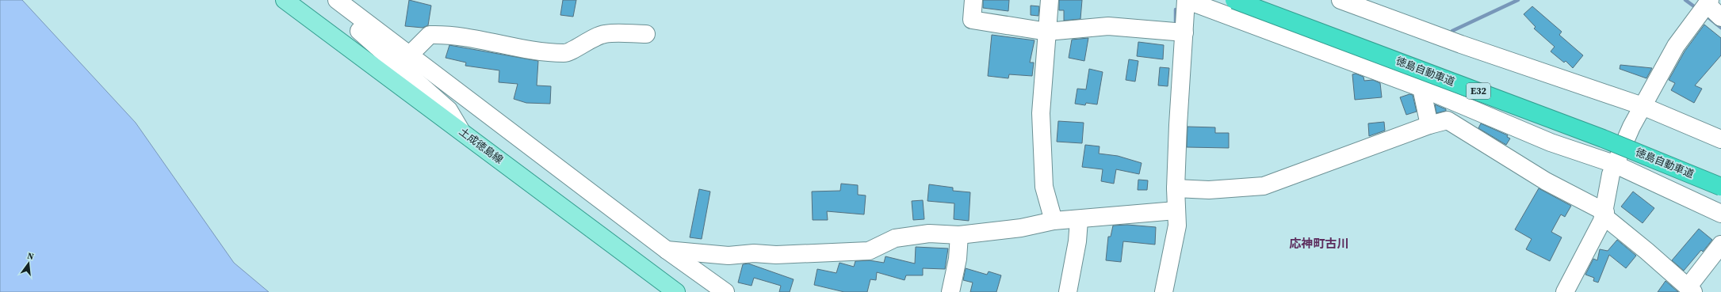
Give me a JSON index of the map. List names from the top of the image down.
{
  "streets": {
    "highway": ["徳島自動車道", "E32"],
    "main road": ["土成徳島線"]
  },
  "districts": ["応神町古川"],
  "north": "top"
}
